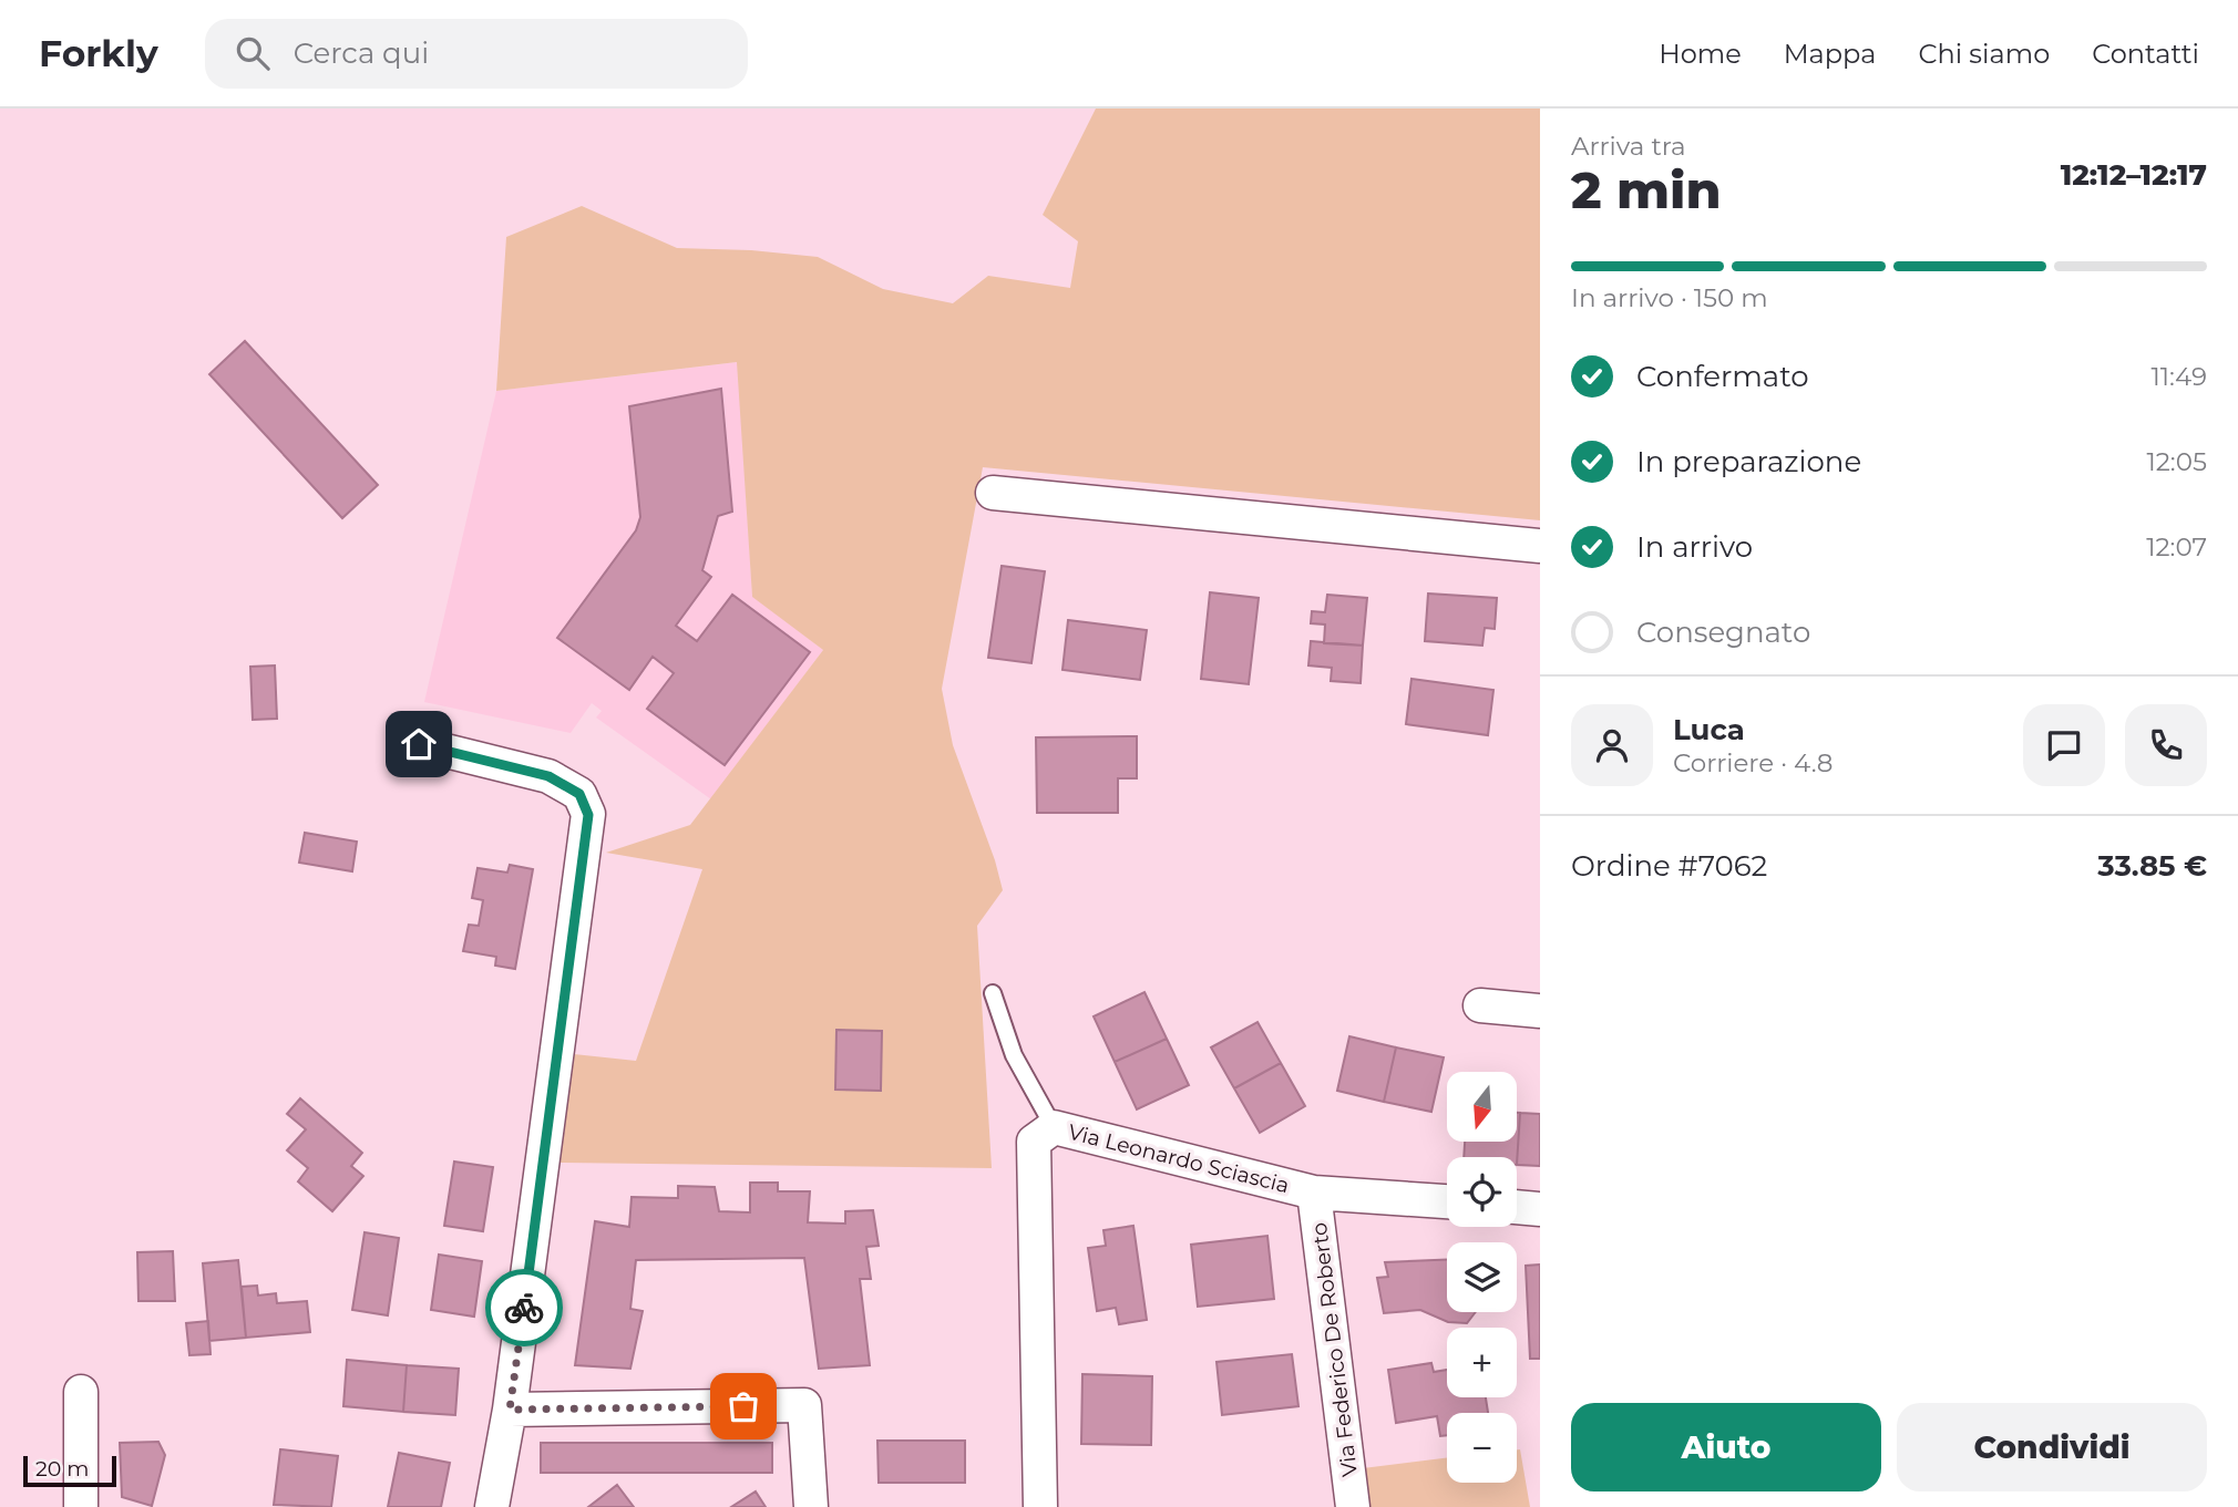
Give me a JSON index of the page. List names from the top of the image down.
{
  "streets": {
    "street": ["Via Leonardo Sciascia", "Via Federico De Roberto"]
  },
  "crossings": [
    ["Via Leonardo Sciascia", "Via Federico De Roberto"]
  ],
  "scale_bar": "20 m",
  "north": "bottom",
  "page": {
    "header": "Forkly",
    "search": "Cerca qui",
    "nav": [
      "Home",
      "Mappa",
      "Chi siamo",
      "Contatti"
    ],
    "heading": ["2 min", "Arriva tra", "12:12–12:17"],
    "panel": [
      "Luca",
      "Corriere · 4.8",
      "Ordine #7062",
      "33.85 €"
    ],
    "bar": "In arrivo · 150 m",
    "list": [
      ["Confermato", "11:49"],
      ["In preparazione", "12:05"],
      ["In arrivo", "12:07"],
      "Consegnato"
    ],
    "map_buttons": ["+", "−"],
    "buttons": ["Aiuto", "Condividi"],
    "scale": "20 m"
  }
}
